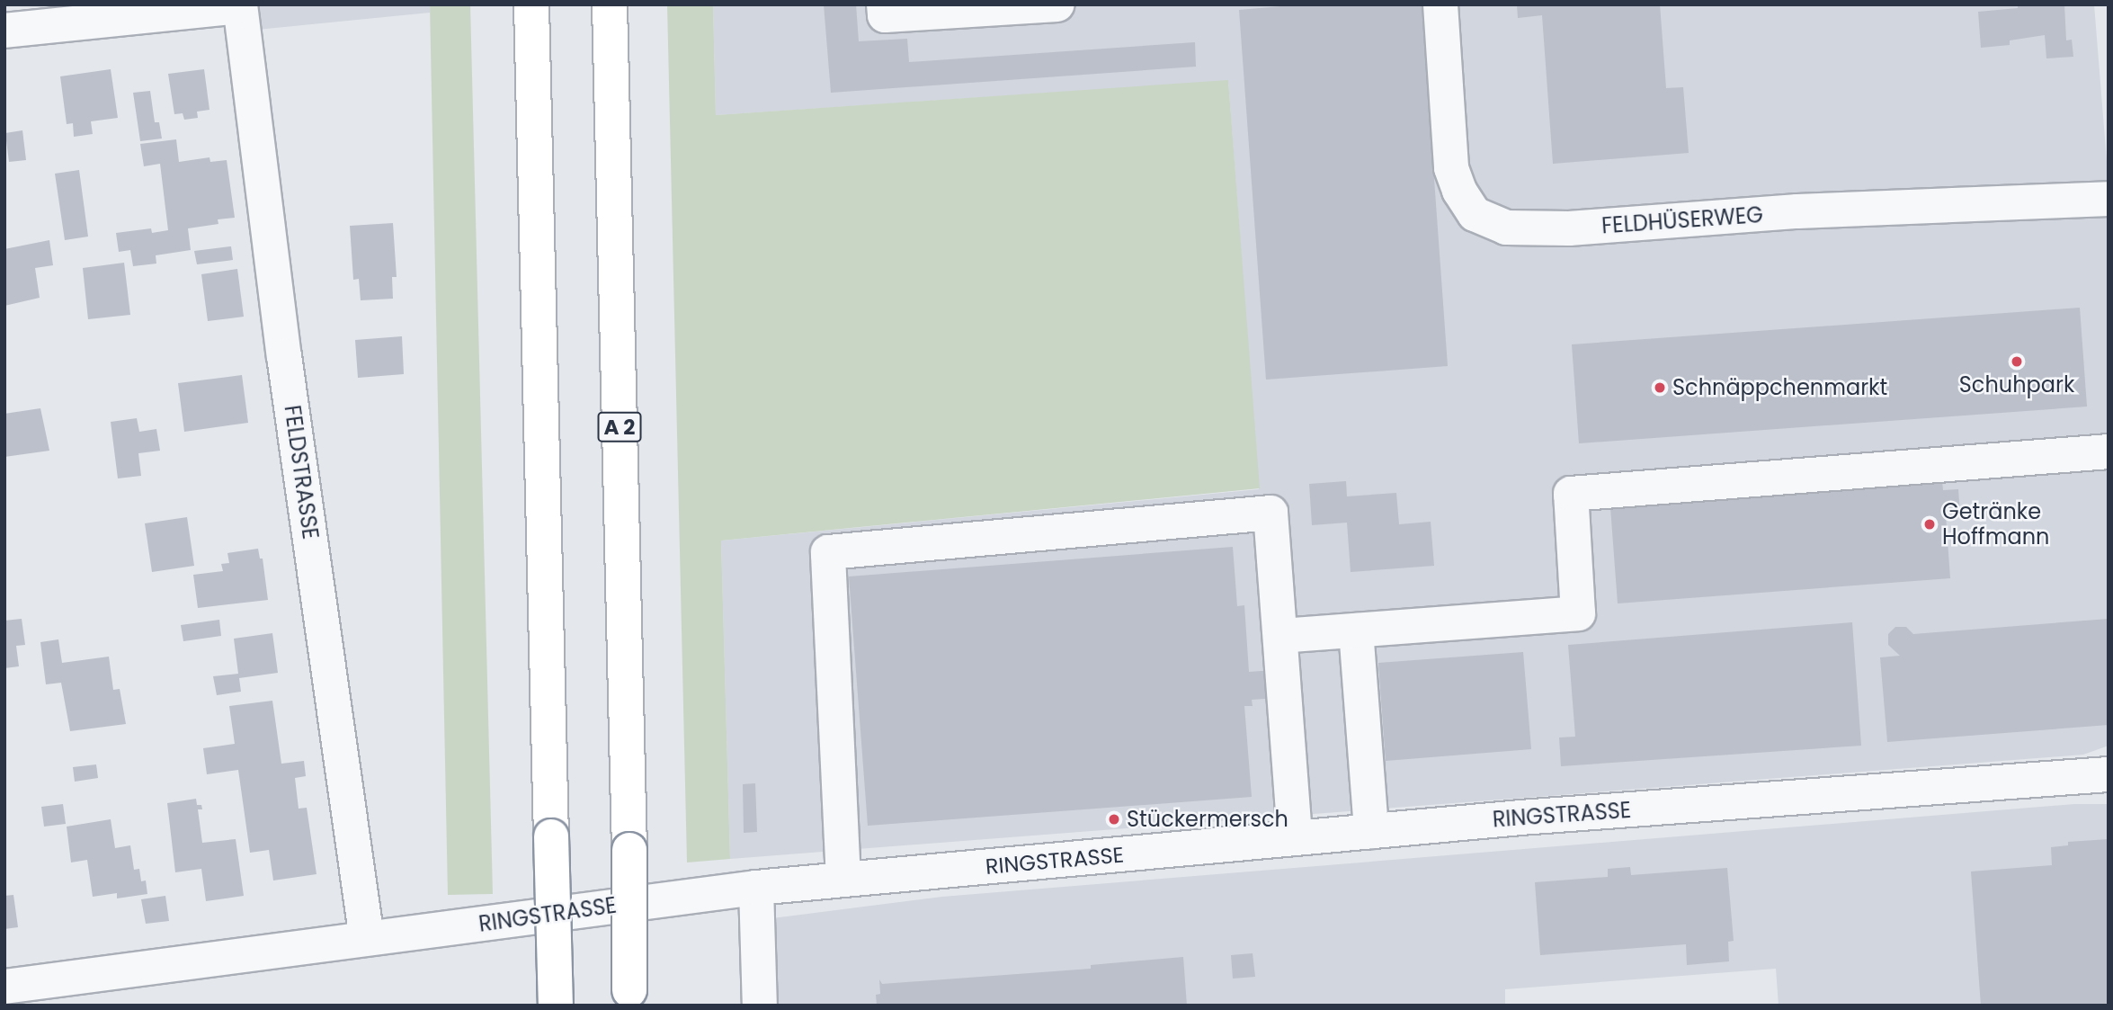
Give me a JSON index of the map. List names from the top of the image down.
{
  "streets": {
    "highway": ["A 2"],
    "street": ["FELDHÜSERWEG", "FELDSTRASSE", "RINGSTRASSE"]
  },
  "crossings": [
    ["FELDSTRASSE", "RINGSTRASSE"]
  ],
  "places": [
    "Schuhpark",
    "Schnäppchenmarkt",
    "Getränke Hoffmann",
    "Stückermersch"
  ]
}
